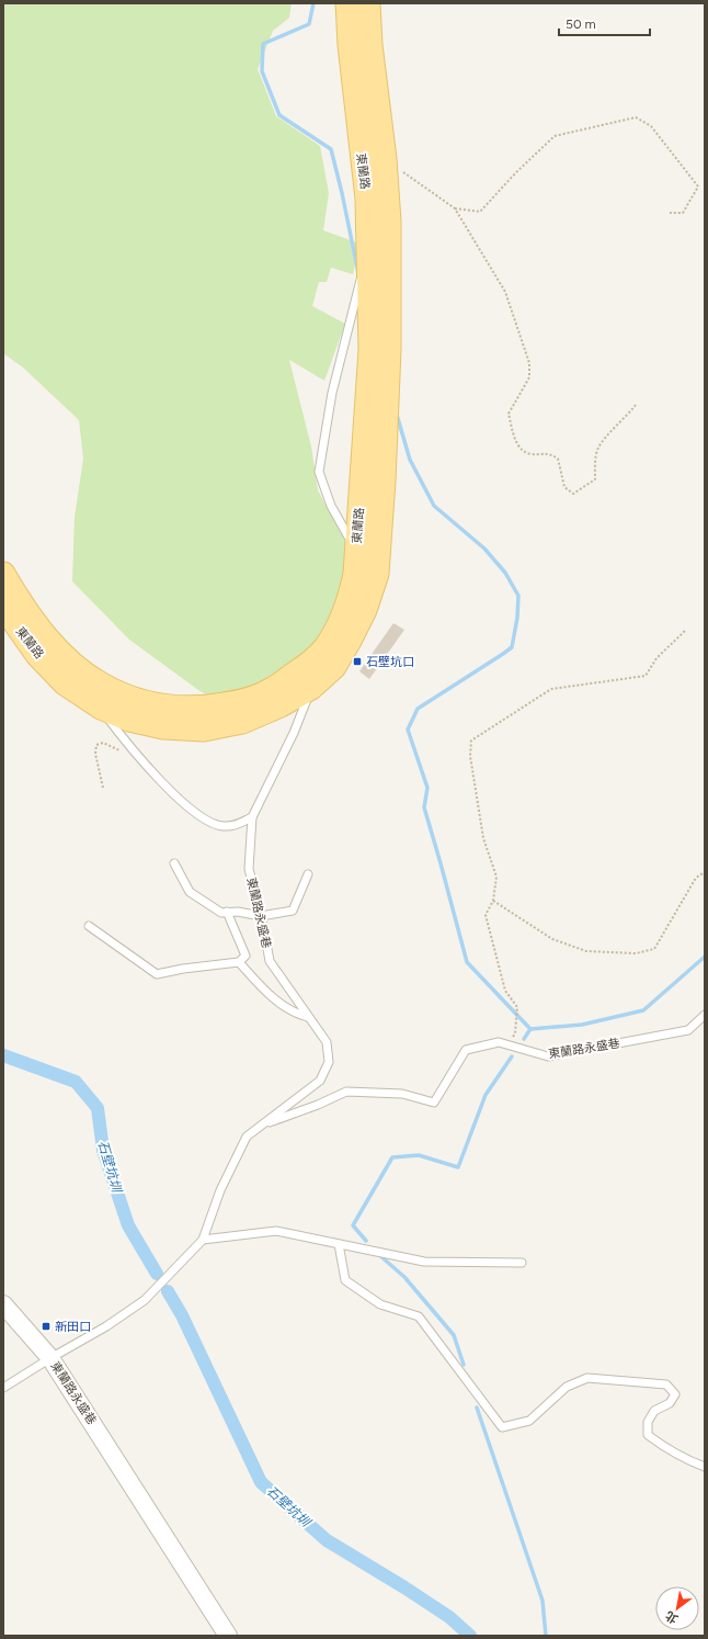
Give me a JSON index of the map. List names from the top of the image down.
{
  "streets": {
    "main road": ["東蘭路"],
    "street": ["東蘭路永盛巷"]
  },
  "crossings": [
    ["東蘭路", "東蘭路永盛巷"]
  ],
  "water": ["石壁坑圳"],
  "places": {
    "transit": ["石壁坑口", "新田口"]
  },
  "scale_bar": "50 m",
  "north": "bottom left"
}
